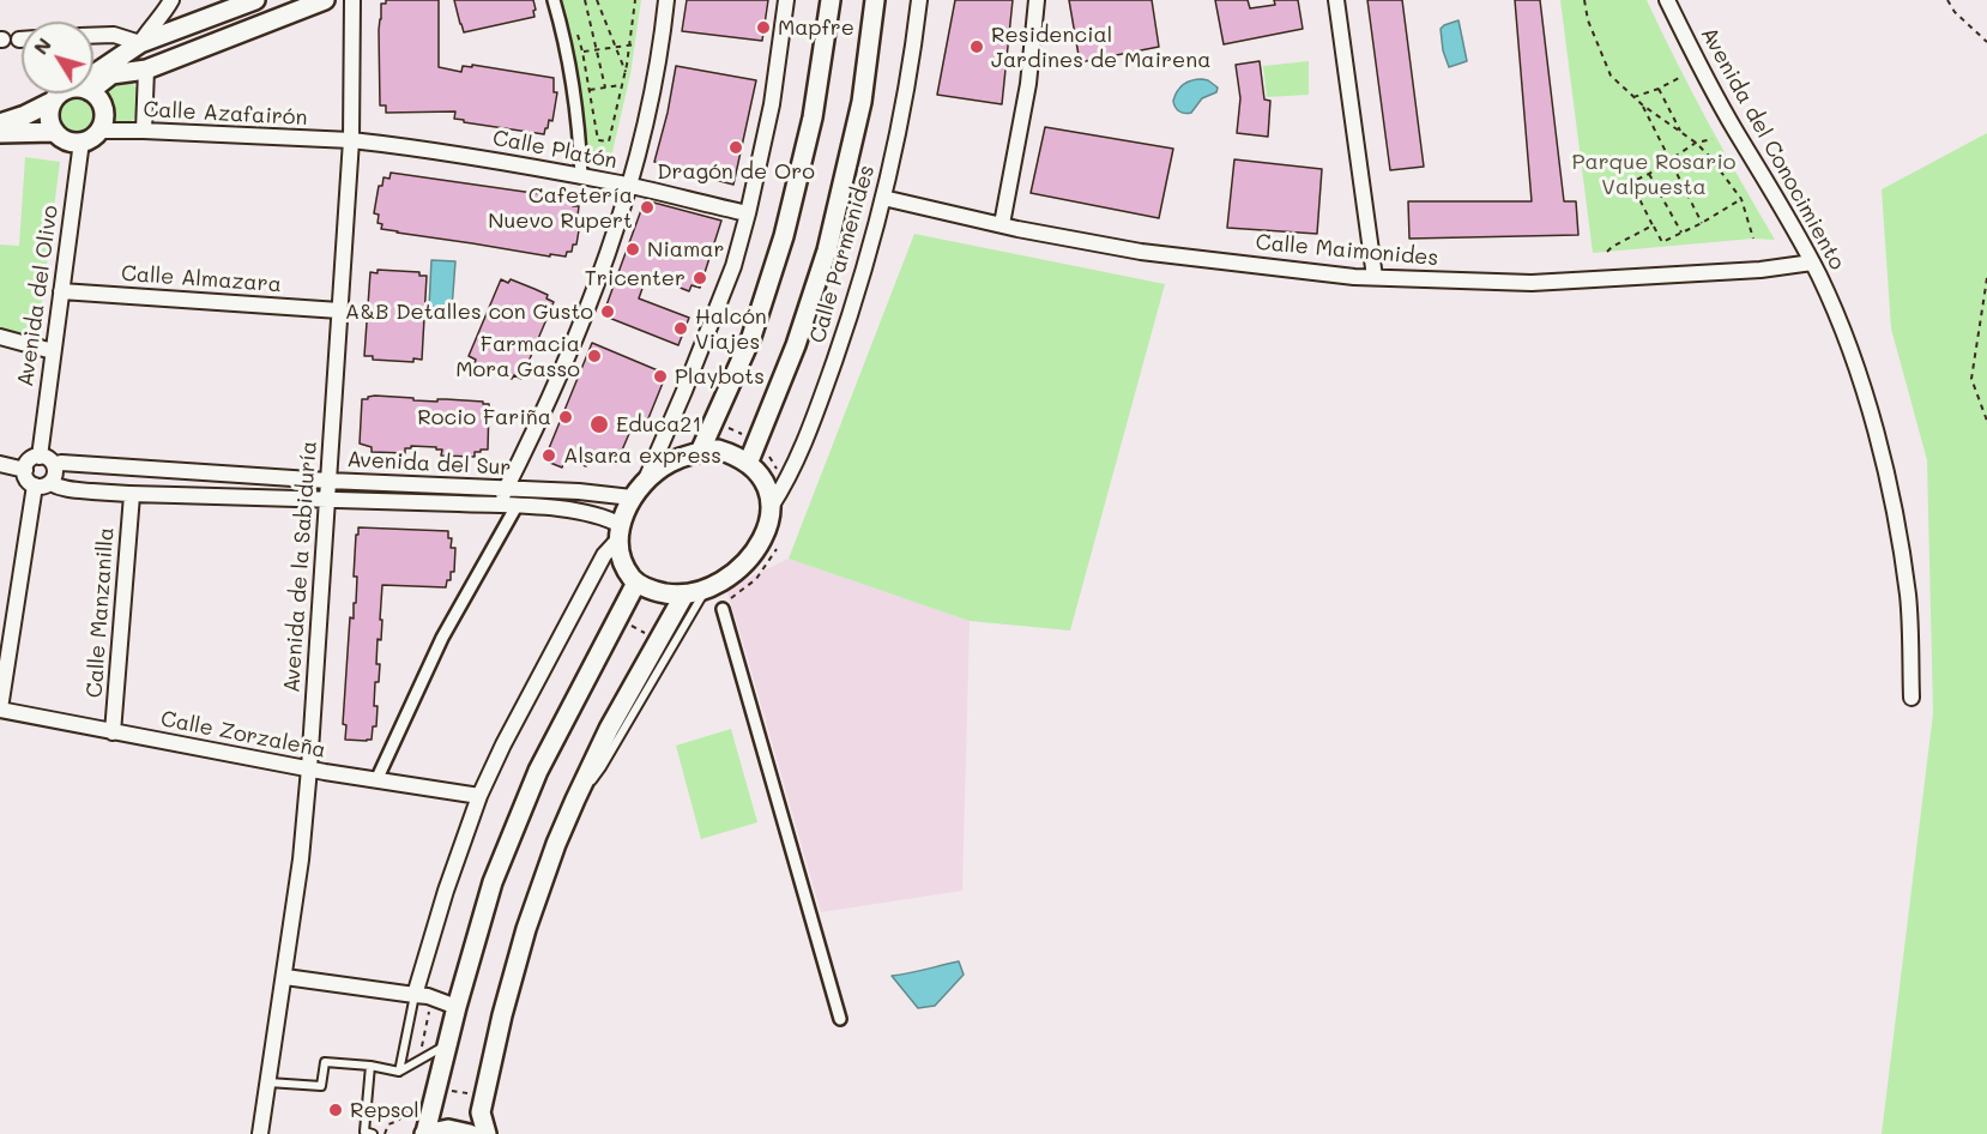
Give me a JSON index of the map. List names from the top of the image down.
{
  "streets": {
    "street": [
      "Calle Azafairón",
      "Avenida del Conocimiento",
      "Calle Platón",
      "Calle Maimonides",
      "Calle Parmenides",
      "Calle Almazara",
      "Avenida del Olivo",
      "Avenida del Sur",
      "Avenida de la Sabiduría",
      "Calle Manzanilla",
      "Calle Zorzaleña"
    ]
  },
  "crossings": [
    ["Calle Azafairón", "Calle Platón"],
    ["Calle Azafairón", "Avenida de la Sabiduría"],
    ["Avenida del Conocimiento", "Calle Maimonides"],
    ["Calle Platón", "Avenida de la Sabiduría"],
    ["Calle Maimonides", "Calle Parmenides"],
    ["Calle Parmenides", "Avenida del Sur"],
    ["Calle Almazara", "Avenida del Olivo"],
    ["Calle Almazara", "Avenida de la Sabiduría"],
    ["Avenida del Olivo", "Avenida del Sur"],
    ["Avenida del Sur", "Avenida de la Sabiduría"],
    ["Avenida del Sur", "Calle Manzanilla"],
    ["Avenida de la Sabiduría", "Calle Zorzaleña"],
    ["Calle Manzanilla", "Calle Zorzaleña"]
  ],
  "parks": ["Parque Rosario Valpuesta"],
  "places": [
    "Mapfre",
    "Residencial Jardines de Mairena",
    "Dragón de Oro",
    "Cafetería Nuevo Rupert",
    "Niamar",
    "Tricenter",
    "A&B Detalles con Gusto",
    "Halcón Viajes",
    "Farmacia Mora Gasso",
    "Playbots",
    "Rocio Fariña",
    "Educa21",
    "Alsara express",
    "Repsol"
  ],
  "north": "top left"
}
